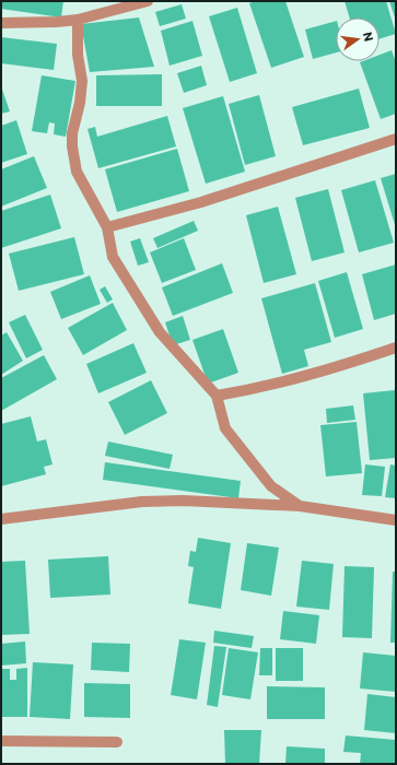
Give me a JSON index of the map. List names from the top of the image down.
{
  "north": "right"
}
